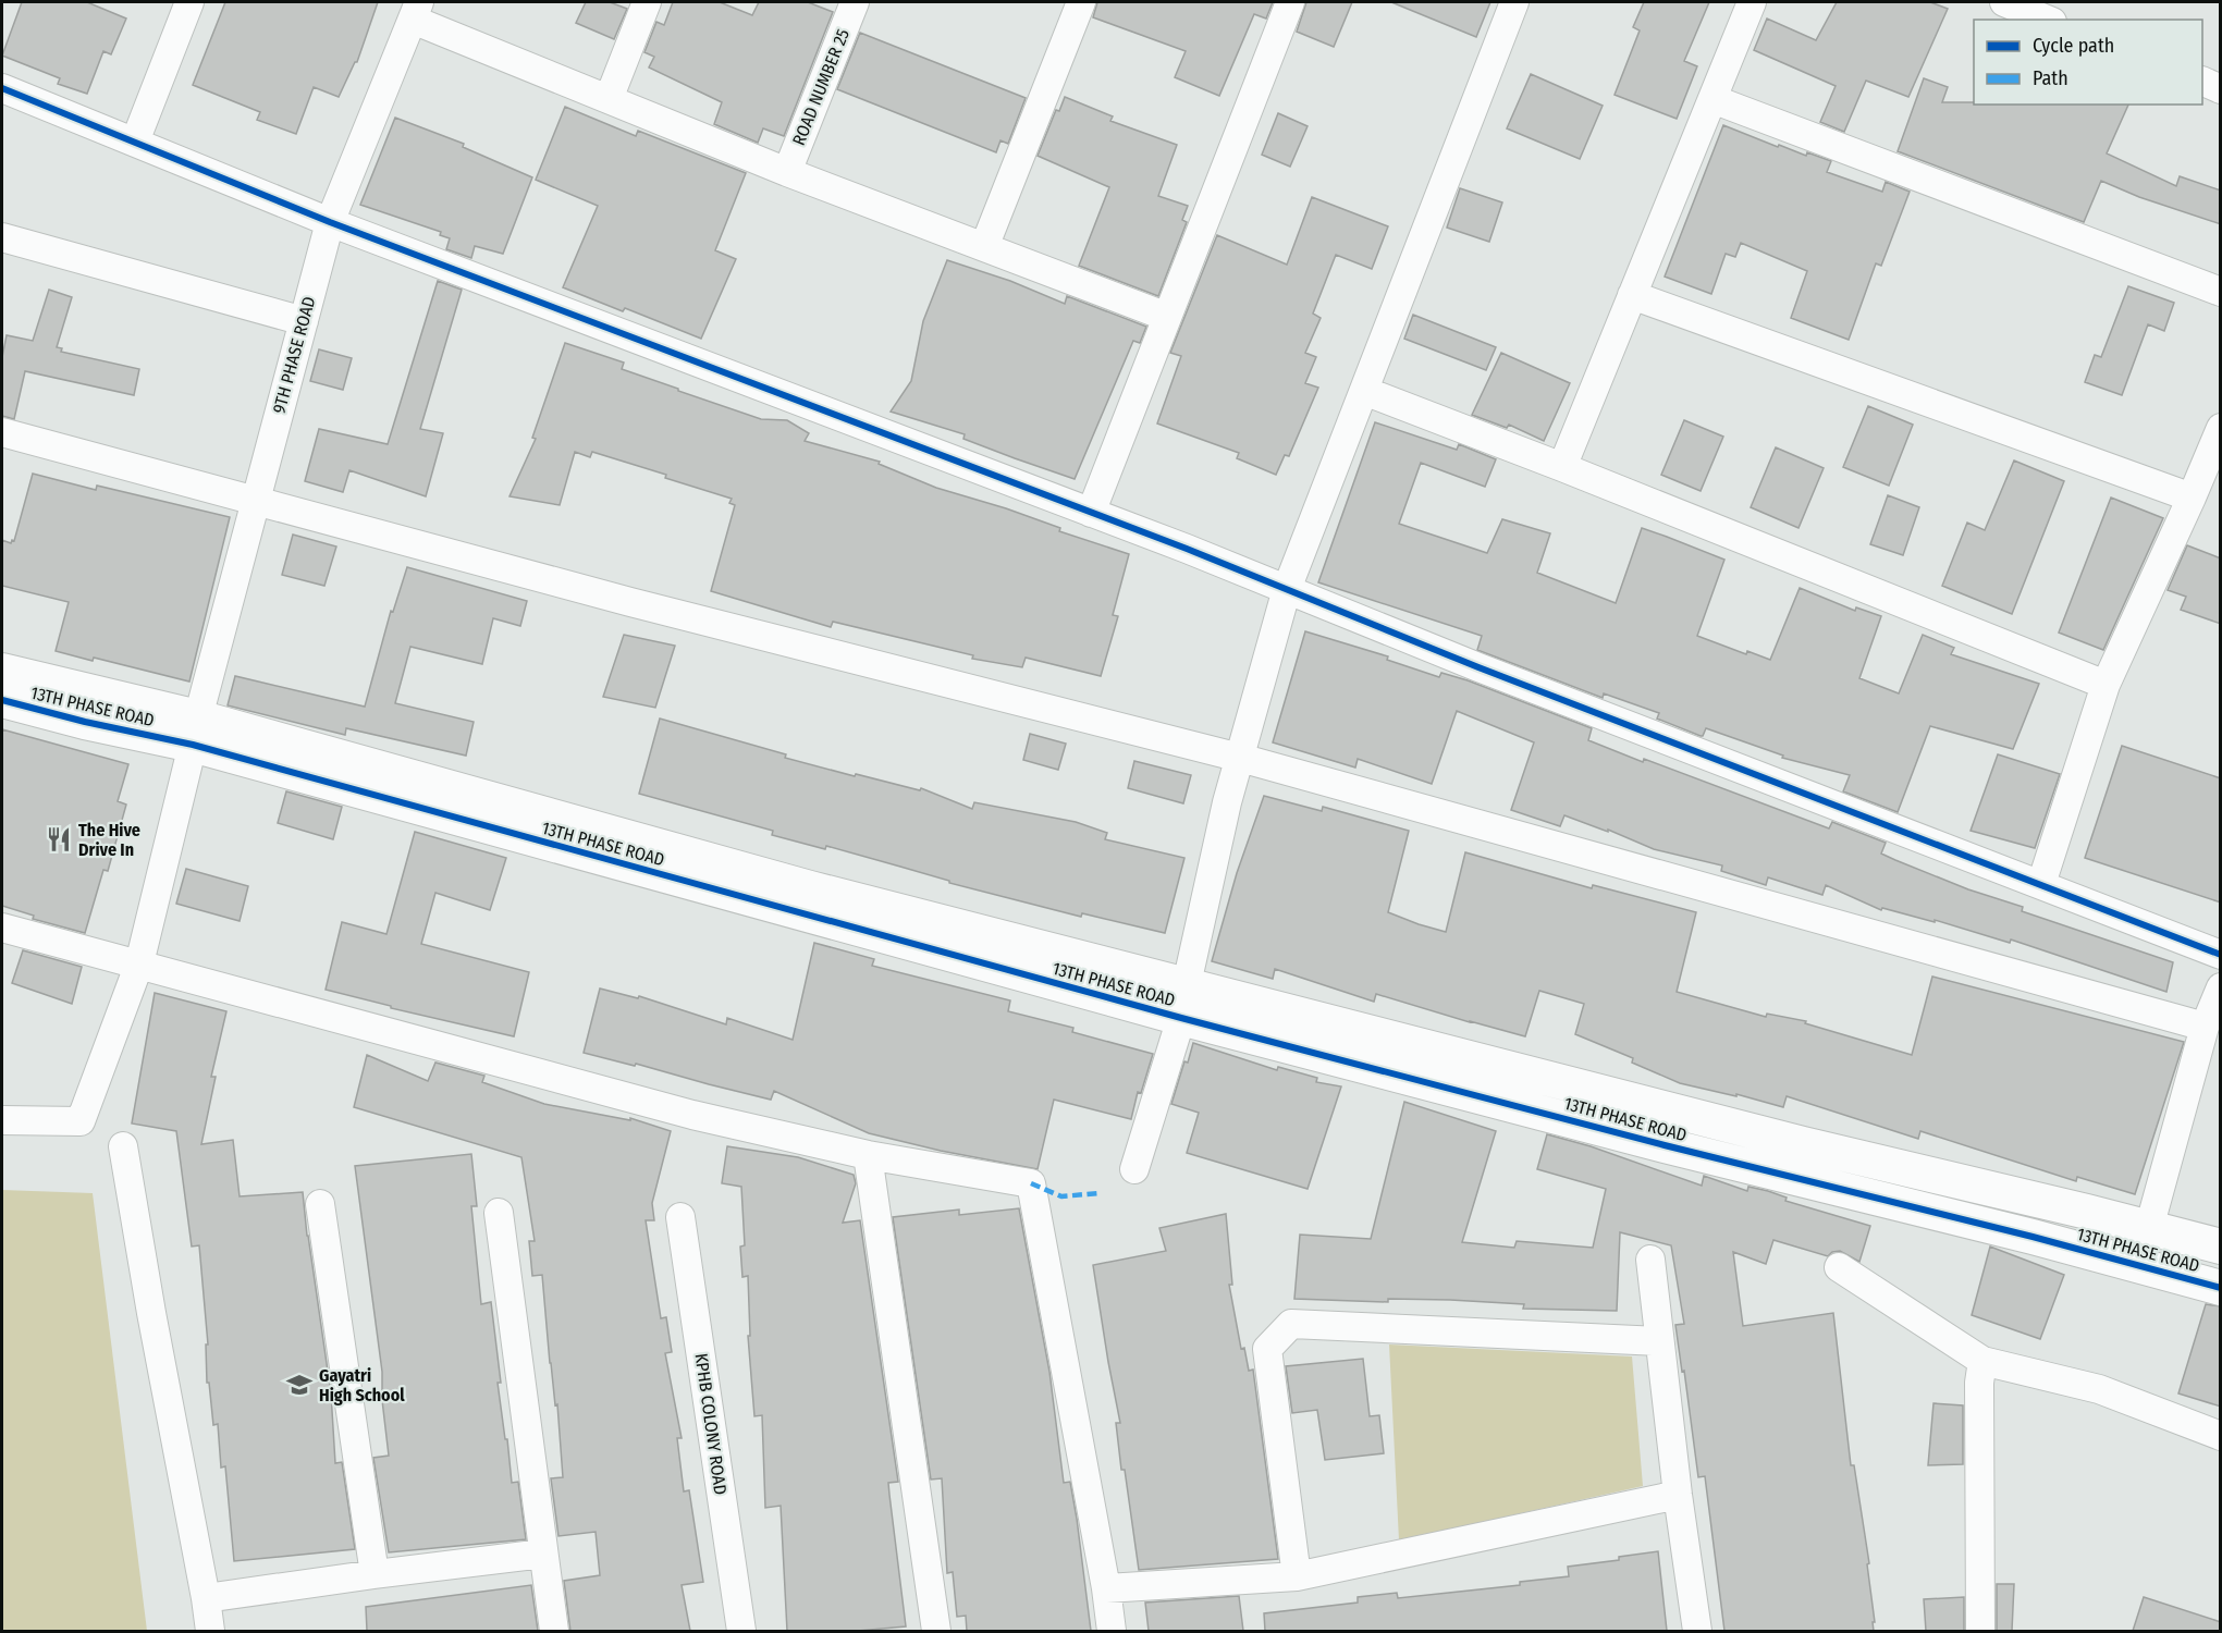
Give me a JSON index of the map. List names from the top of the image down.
{
  "streets": {
    "street": [
      "ROAD NUMBER 25",
      "9TH PHASE ROAD",
      "13TH PHASE ROAD",
      "KPHB COLONY ROAD"
    ]
  },
  "crossings": [
    ["9TH PHASE ROAD", "13TH PHASE ROAD"]
  ],
  "places": {
    "restaurant": ["The Hive Drive In"],
    "school or university": ["Gayatri High School"]
  },
  "legend": ["Cycle path", "Path"]
}
